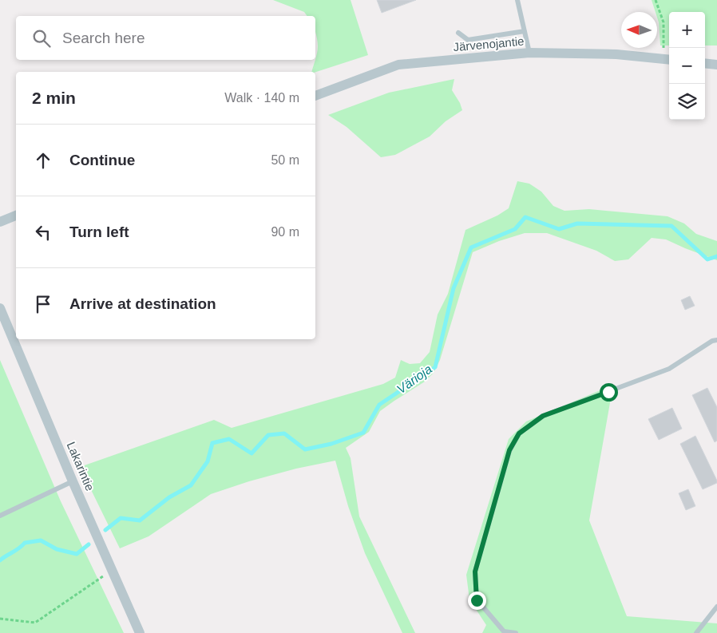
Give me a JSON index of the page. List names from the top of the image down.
{
  "streets": {
    "street": ["Järvenojantie", "Lakarintie"]
  },
  "water": ["Värioja"],
  "north": "left",
  "page": {
    "map_buttons": ["+", "−"],
    "search": "Search here",
    "heading": ["2 min", "Walk · 140 m"],
    "list": [
      ["Continue", "50 m"],
      ["Turn left", "90 m"],
      "Arrive at destination"
    ]
  }
}
